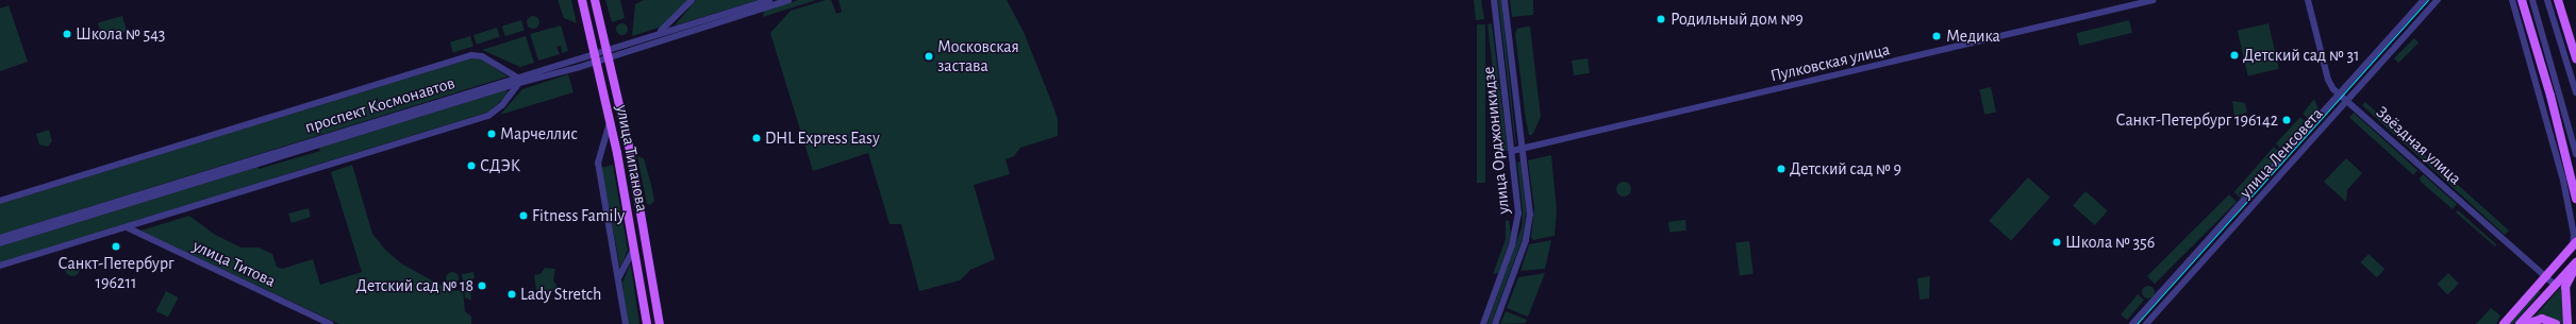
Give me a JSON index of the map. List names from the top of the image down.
{
  "streets": {
    "main road": ["улица Типанова"],
    "street": [
      "Пулковская улица",
      "проспект Космонавтов",
      "улица Орджоникидзе",
      "Звёздная улица",
      "улица Ленсовета",
      "улица Титова"
    ]
  },
  "crossings": [
    ["Пулковская улица", "улица Орджоникидзе"],
    ["проспект Космонавтов", "улица Типанова"],
    ["Звёздная улица", "улица Ленсовета"]
  ],
  "places": [
    "Родильный дом №9",
    "Школа № 543",
    "Медика",
    "Детский сад № 31",
    "Московская застава",
    "Санкт-Петербург 196142",
    "Марчеллис",
    "DHL Express Easy",
    "СДЭК",
    "Детский сад № 9",
    "Fitness Family",
    "Школа № 356",
    "Санкт-Петербург 196211",
    "Детский сад № 18",
    "Lady Stretch"
  ]
}
